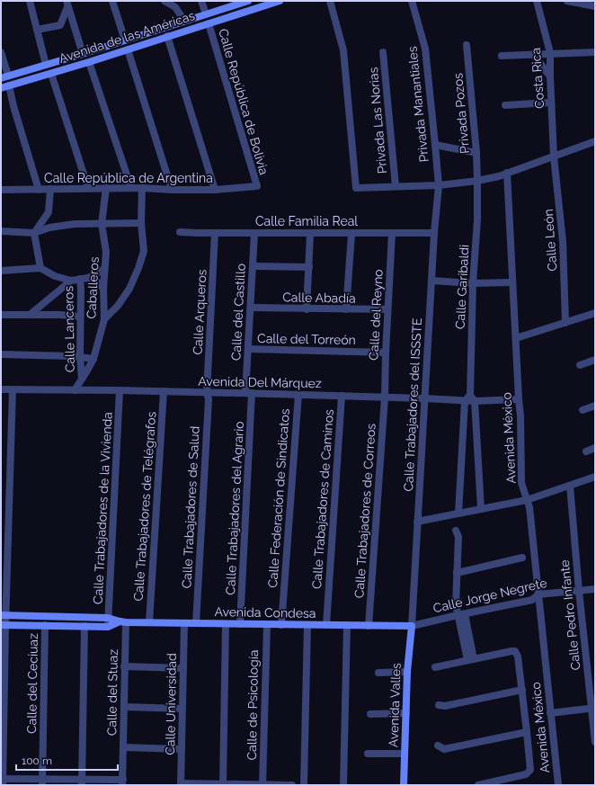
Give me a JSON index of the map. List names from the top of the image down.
{
  "streets": {
    "street": [
      "Avenida de las Américas",
      "Costa Rica",
      "Calle República de Bolivia",
      "Privada Manantiales",
      "Privada Pozos",
      "Privada Las Norias",
      "Calle República de Argentina",
      "Calle Familia Real",
      "Calle León",
      "Calle Garibaldi",
      "Caballeros",
      "Calle Abadía",
      "Calle Arqueros",
      "Calle del Castillo",
      "Calle del Reyno",
      "Calle Lanceros",
      "Calle del Torreón",
      "Avenida Del Márquez",
      "Calle Trabajadores del ISSSTE",
      "Avenida México",
      "Calle Federación de Sindicatos",
      "Calle Trabajadores de Caminos",
      "Calle Trabajadores de Telégrafos",
      "Calle Trabajadores de Salud",
      "Calle Trabajadores de la Vivienda",
      "Calle Trabajadores del Agrario",
      "Calle Trabajadores de Correos",
      "Calle Jorge Negrete",
      "Avenida Condesa",
      "Calle Pedro Infante",
      "Calle del Ceciuaz",
      "Calle del Stuaz",
      "Calle Universidad",
      "Calle de Psicología",
      "Avenida Valles"
    ]
  },
  "crossings": [
    ["Avenida de las Américas", "Calle República de Bolivia"],
    ["Costa Rica", "Calle León"],
    ["Calle República de Bolivia", "Calle República de Argentina"],
    ["Privada Manantiales", "Calle Trabajadores del ISSSTE"],
    ["Privada Pozos", "Calle Garibaldi"],
    ["Calle República de Argentina", "Caballeros"],
    ["Calle Familia Real", "Calle Arqueros"],
    ["Calle Familia Real", "Calle del Castillo"],
    ["Calle Familia Real", "Calle del Reyno"],
    ["Calle Familia Real", "Calle Trabajadores del ISSSTE"],
    ["Calle Garibaldi", "Avenida Del Márquez"],
    ["Caballeros", "Calle Lanceros"],
    ["Caballeros", "Avenida Del Márquez"],
    ["Calle Abadía", "Calle del Castillo"],
    ["Calle Abadía", "Calle del Reyno"],
    ["Calle Arqueros", "Avenida Del Márquez"],
    ["Calle Arqueros", "Calle Trabajadores de Salud"],
    ["Calle del Castillo", "Calle del Torreón"],
    ["Calle del Castillo", "Avenida Del Márquez"],
    ["Calle del Castillo", "Calle Trabajadores del Agrario"],
    ["Calle del Reyno", "Calle del Torreón"],
    ["Calle del Reyno", "Avenida Del Márquez"],
    ["Calle del Reyno", "Calle Trabajadores de Correos"],
    ["Avenida Del Márquez", "Calle Trabajadores del ISSSTE"],
    ["Avenida Del Márquez", "Calle Federación de Sindicatos"],
    ["Avenida Del Márquez", "Calle Trabajadores de Caminos"],
    ["Avenida Del Márquez", "Calle Trabajadores de Telégrafos"],
    ["Avenida Del Márquez", "Calle Trabajadores de Salud"],
    ["Avenida Del Márquez", "Calle Trabajadores de la Vivienda"],
    ["Avenida Del Márquez", "Calle Trabajadores del Agrario"],
    ["Avenida Del Márquez", "Calle Trabajadores de Correos"],
    ["Calle Trabajadores del ISSSTE", "Calle Jorge Negrete"],
    ["Calle Trabajadores del ISSSTE", "Avenida Condesa"],
    ["Calle Trabajadores del ISSSTE", "Avenida Valles"],
    ["Avenida México", "Calle Jorge Negrete"],
    ["Calle Federación de Sindicatos", "Avenida Condesa"],
    ["Calle Trabajadores de Caminos", "Avenida Condesa"],
    ["Calle Trabajadores de Telégrafos", "Avenida Condesa"],
    ["Calle Trabajadores de Salud", "Avenida Condesa"],
    ["Calle Trabajadores de la Vivienda", "Avenida Condesa"],
    ["Calle Trabajadores del Agrario", "Avenida Condesa"],
    ["Calle Trabajadores de Correos", "Avenida Condesa"],
    ["Calle Jorge Negrete", "Avenida Condesa"],
    ["Calle Jorge Negrete", "Calle Pedro Infante"],
    ["Calle Jorge Negrete", "Avenida Valles"],
    ["Avenida Condesa", "Calle del Ceciuaz"],
    ["Avenida Condesa", "Calle del Stuaz"],
    ["Avenida Condesa", "Calle Universidad"],
    ["Avenida Condesa", "Calle de Psicología"],
    ["Avenida Condesa", "Avenida Valles"]
  ],
  "scale_bar": "100 m"
}
